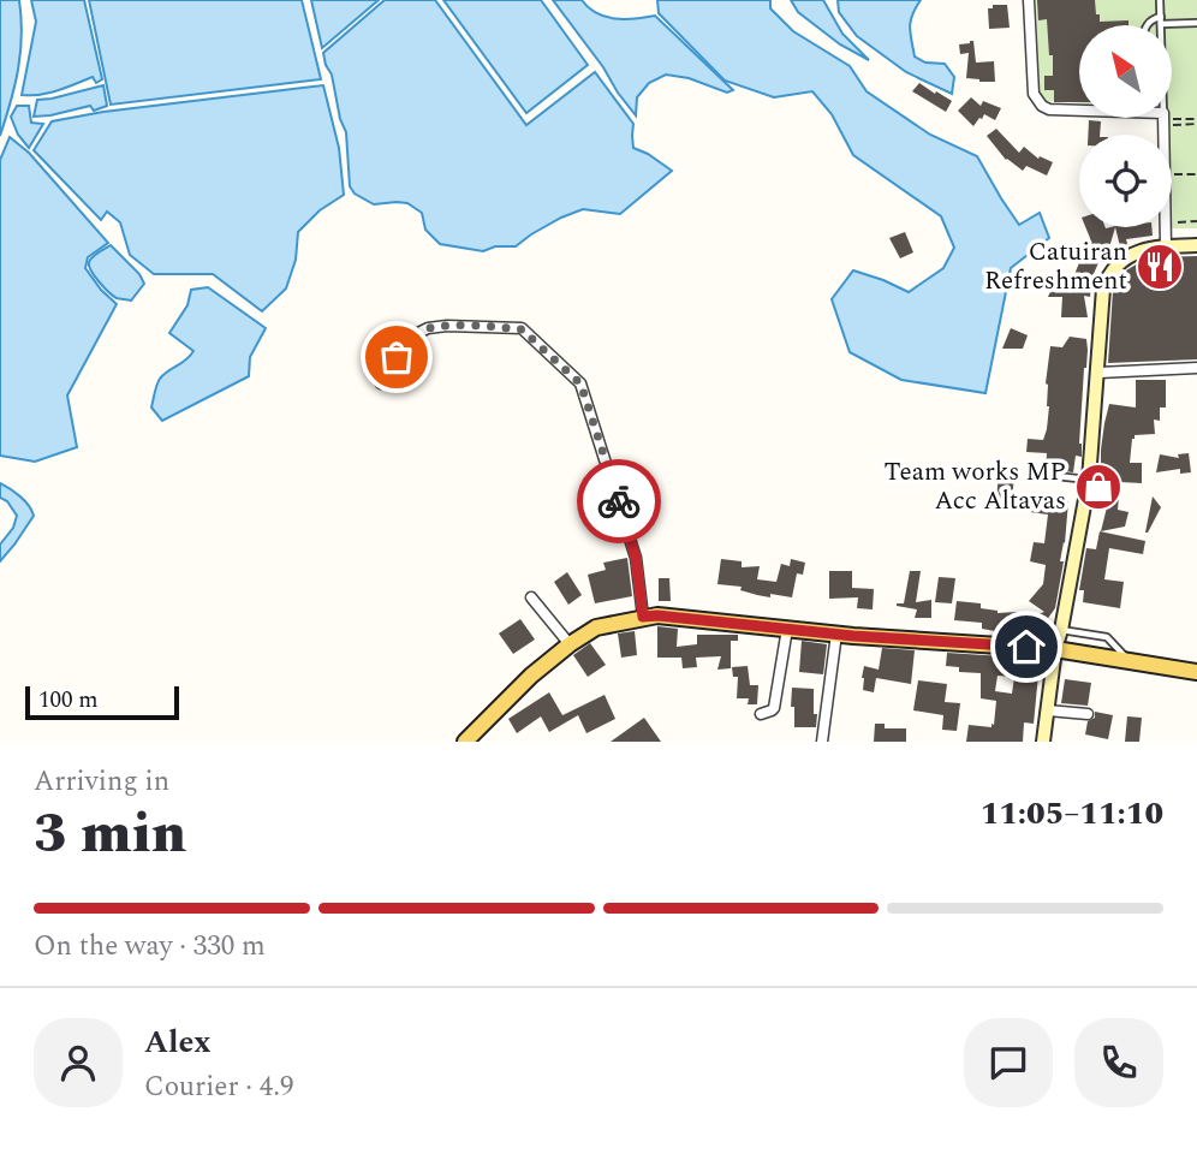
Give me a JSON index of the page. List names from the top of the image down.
{
  "places": {
    "restaurant": ["Catuiran Refreshment"],
    "shop": ["Team works MP Acc Altavas"]
  },
  "scale_bar": "100 m",
  "north": "top left",
  "page": {
    "scale": "100 m",
    "heading": ["3 min", "Arriving in", "11:05–11:10"],
    "panel": ["Alex", "Courier · 4.9"],
    "bar": "On the way · 330 m"
  }
}
